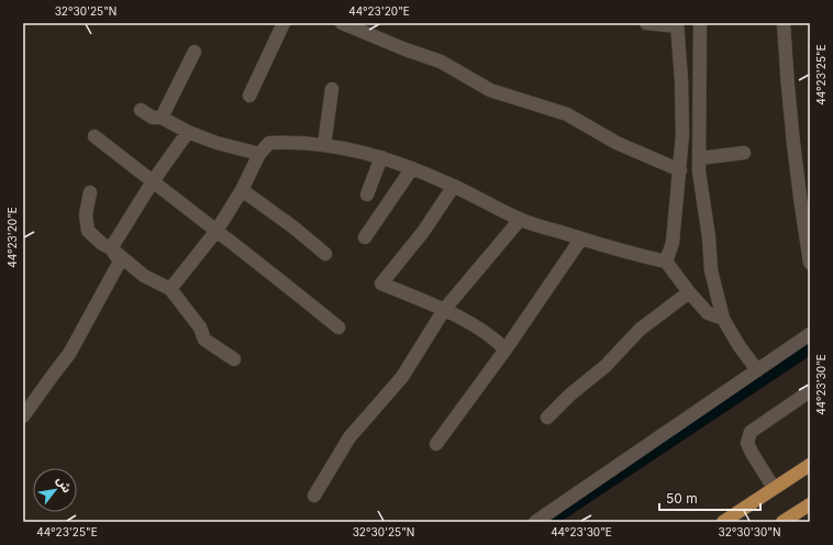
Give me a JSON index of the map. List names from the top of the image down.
{
  "scale_bar": "50 m",
  "north": "top right",
  "coordinates": [
    "32°30'25\"N",
    "44°23'20\"E",
    "44°23'25\"E",
    "44°23'30\"E",
    "32°30'30\"N"
  ]
}
